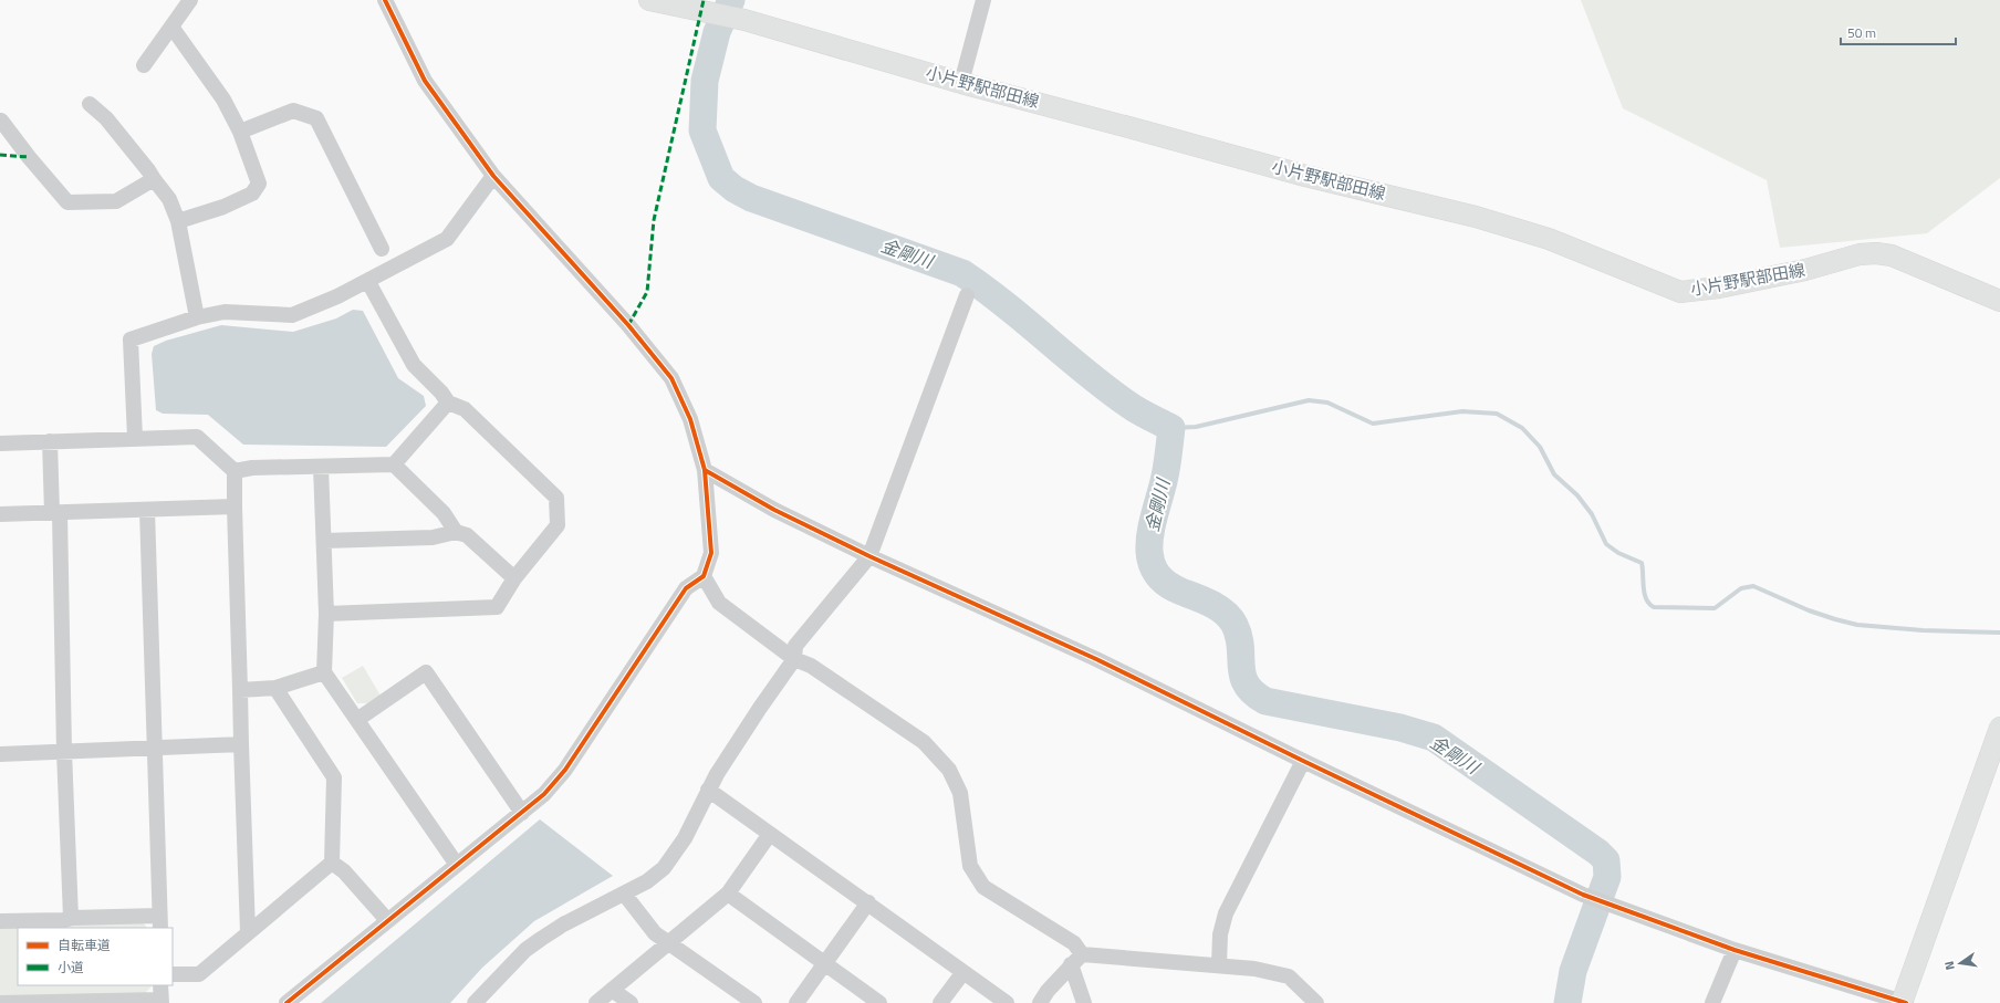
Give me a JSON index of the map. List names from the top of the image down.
{
  "streets": {
    "main road": ["小片野駅部田線"]
  },
  "water": ["金剛川"],
  "legend": ["自転車道", "小道"],
  "scale_bar": "50 m",
  "north": "left"
}
